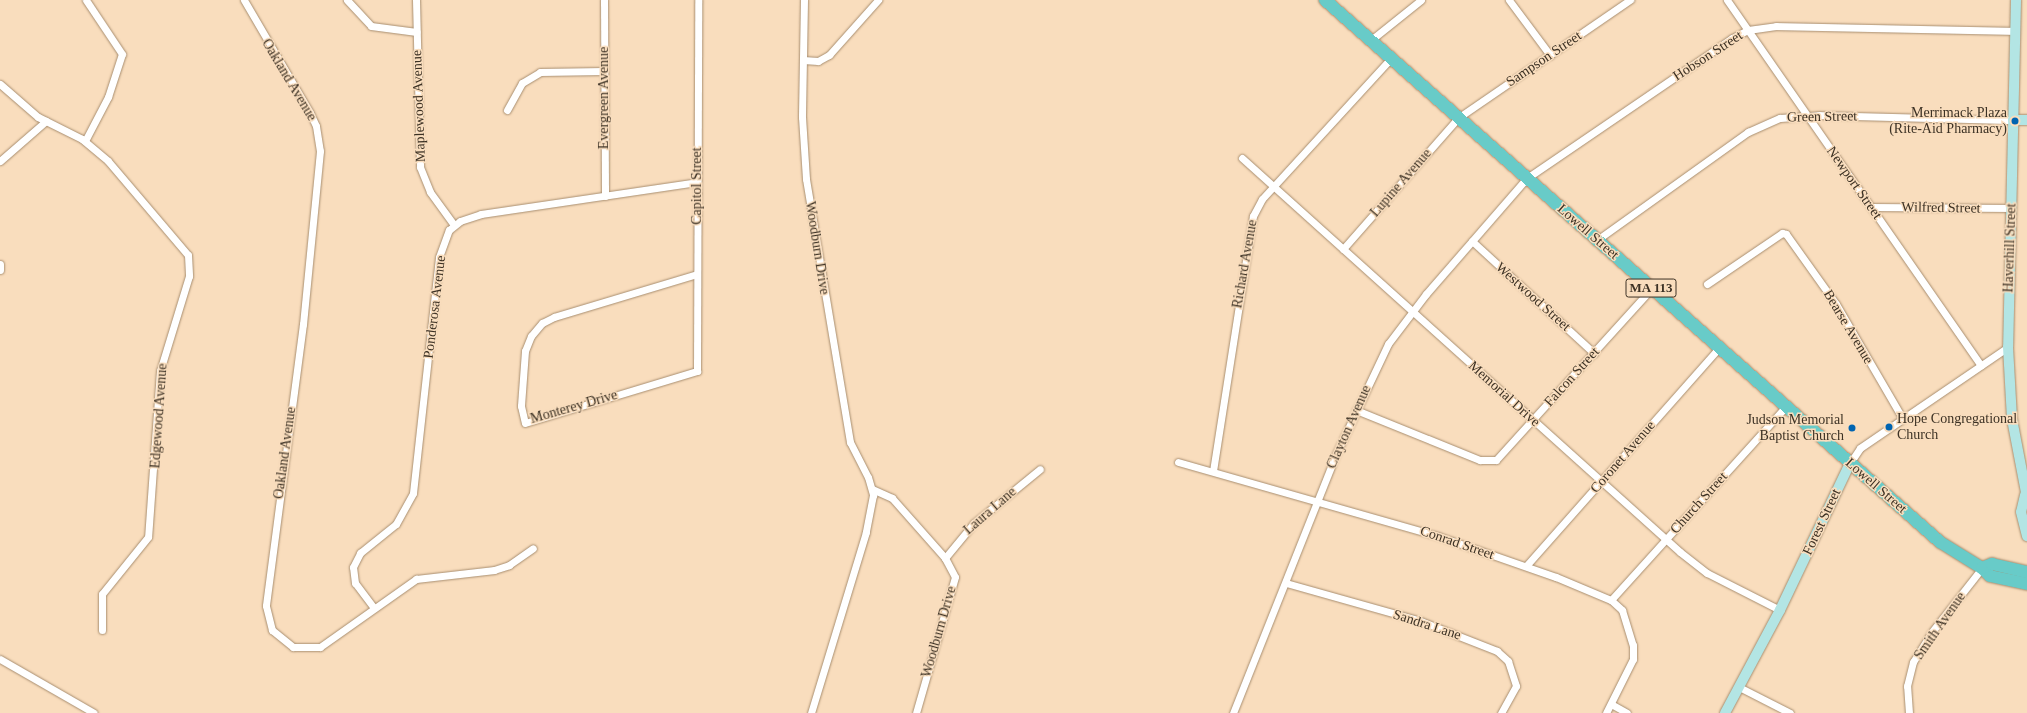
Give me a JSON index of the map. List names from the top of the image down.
{
  "streets": {
    "main road": [
      "Lowell Street",
      "Haverhill Street",
      "MA 113",
      "Forest Street"
    ],
    "street": [
      "Hobson Street",
      "Sampson Street",
      "Oakland Avenue",
      "Evergreen Avenue",
      "Maplewood Avenue",
      "Green Street",
      "Lupine Avenue",
      "Newport Street",
      "Capitol Street",
      "Wilfred Street",
      "Woodburn Drive",
      "Richard Avenue",
      "Westwood Street",
      "Ponderosa Avenue",
      "Bearse Avenue",
      "Falcon Street",
      "Memorial Drive",
      "Monterey Drive",
      "Edgewood Avenue",
      "Clayton Avenue",
      "Coronet Avenue",
      "Church Street",
      "Laura Lane",
      "Conrad Street",
      "Sandra Lane",
      "Smith Avenue"
    ]
  },
  "crossings": [
    ["Hobson Street", "Newport Street"],
    ["Hobson Street", "Lowell Street"],
    ["Hobson Street", "Haverhill Street"],
    ["Hobson Street", "Clayton Avenue"],
    ["Sampson Street", "Lupine Avenue"],
    ["Sampson Street", "Lowell Street"],
    ["Oakland Avenue", "Ponderosa Avenue"],
    ["Maplewood Avenue", "Ponderosa Avenue"],
    ["Green Street", "Newport Street"],
    ["Green Street", "Lowell Street"],
    ["Green Street", "Haverhill Street"],
    ["Lupine Avenue", "Lowell Street"],
    ["Lupine Avenue", "Memorial Drive"],
    ["Newport Street", "Wilfred Street"],
    ["Newport Street", "Forest Street"],
    ["Capitol Street", "Monterey Drive"],
    ["Wilfred Street", "Haverhill Street"],
    ["Lowell Street", "Richard Avenue"],
    ["Lowell Street", "Falcon Street"],
    ["Lowell Street", "Clayton Avenue"],
    ["Lowell Street", "Coronet Avenue"],
    ["Lowell Street", "Church Street"],
    ["Lowell Street", "Forest Street"],
    ["Lowell Street", "Smith Avenue"],
    ["Woodburn Drive", "Laura Lane"],
    ["Haverhill Street", "Forest Street"],
    ["Richard Avenue", "Memorial Drive"],
    ["Richard Avenue", "Conrad Street"],
    ["Westwood Street", "Falcon Street"],
    ["Westwood Street", "Clayton Avenue"],
    ["Bearse Avenue", "Forest Street"],
    ["Falcon Street", "Memorial Drive"],
    ["Falcon Street", "Clayton Avenue"],
    ["Memorial Drive", "Clayton Avenue"],
    ["Memorial Drive", "Coronet Avenue"],
    ["Memorial Drive", "Church Street"],
    ["Memorial Drive", "Forest Street"],
    ["Clayton Avenue", "Conrad Street"],
    ["Clayton Avenue", "Sandra Lane"],
    ["Coronet Avenue", "Conrad Street"],
    ["Church Street", "Conrad Street"]
  ],
  "places": ["Merrimack Plaza (Rite-Aid Pharmacy)", "Hope Congregational Church", "Judson Memorial Baptist Church"]
}
